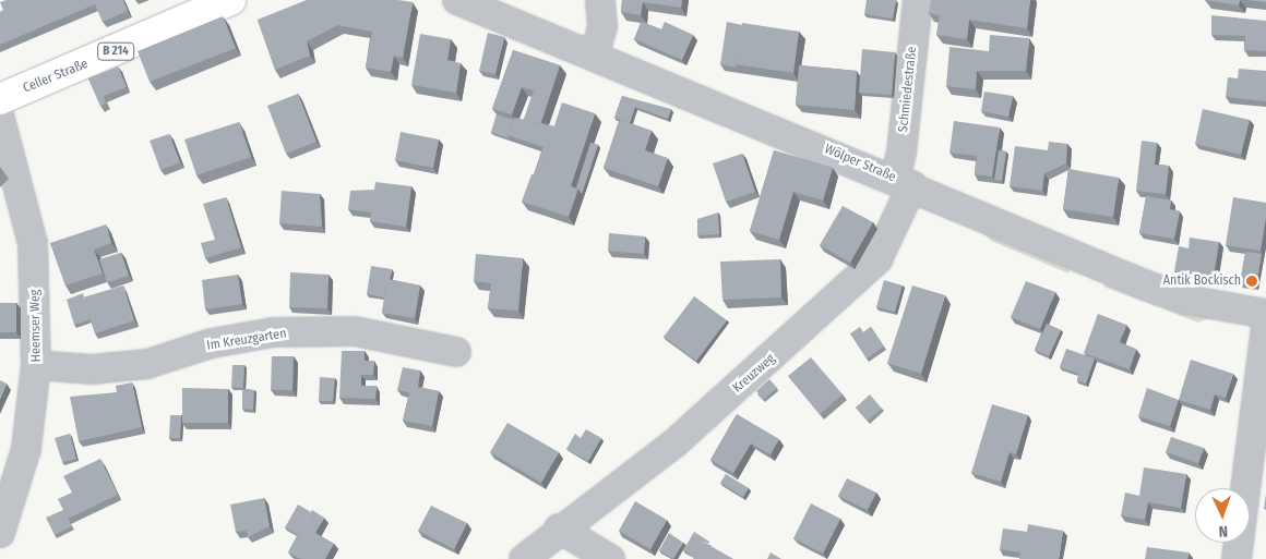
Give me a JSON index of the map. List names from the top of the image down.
{
  "streets": {
    "main road": ["B 214", "Celler Straße"],
    "street": [
      "Schmiedestraße",
      "Wölper Straße",
      "Heemser Weg",
      "Im Kreuzgarten",
      "Kreuzweg"
    ]
  },
  "crossings": [
    ["Schmiedestraße", "Wölper Straße"],
    ["Schmiedestraße", "Kreuzweg"],
    ["Wölper Straße", "Kreuzweg"],
    ["Heemser Weg", "Im Kreuzgarten"]
  ],
  "places": ["Antik Bockisch"],
  "north": "bottom"
}
